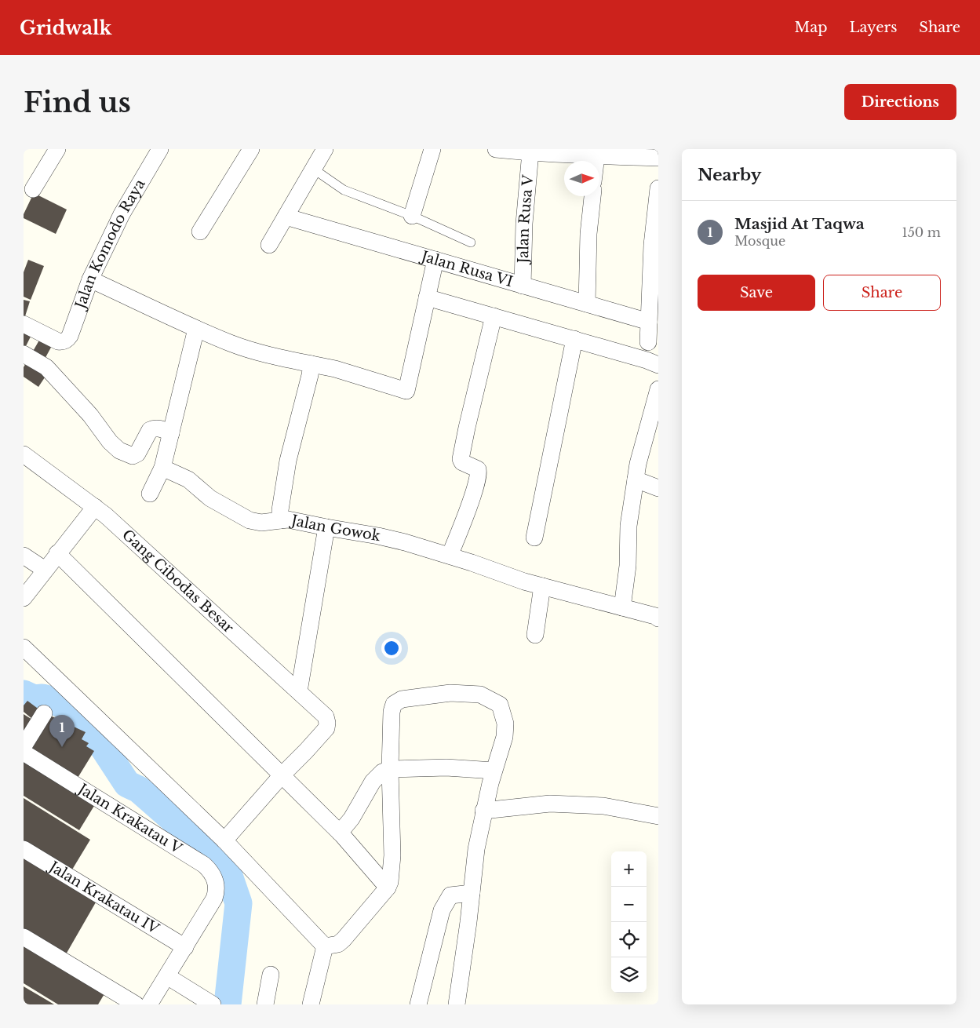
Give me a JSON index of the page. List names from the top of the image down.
{
  "streets": {
    "street": [
      "Jalan Rusa V",
      "Jalan Komodo Raya",
      "Jalan Rusa VI",
      "Jalan Gowok",
      "Gang Cibodas Besar",
      "Jalan Krakatau V",
      "Jalan Krakatau IV"
    ]
  },
  "crossings": [
    ["Jalan Rusa V", "Jalan Rusa VI"],
    ["Jalan Krakatau V", "Jalan Krakatau IV"]
  ],
  "north": "right",
  "page": {
    "header": "Gridwalk",
    "nav": ["Map", "Layers", "Share"],
    "buttons": [
      "Directions",
      ["Save", "Share"]
    ],
    "title": "Find us",
    "heading": "Nearby",
    "list": [
      {
        "mark": "1",
        "name": "Masjid At Taqwa",
        "note": "Mosque",
        "value": "150 m"
      }
    ],
    "pins": "1",
    "map_buttons": ["+", "−"]
  }
}
